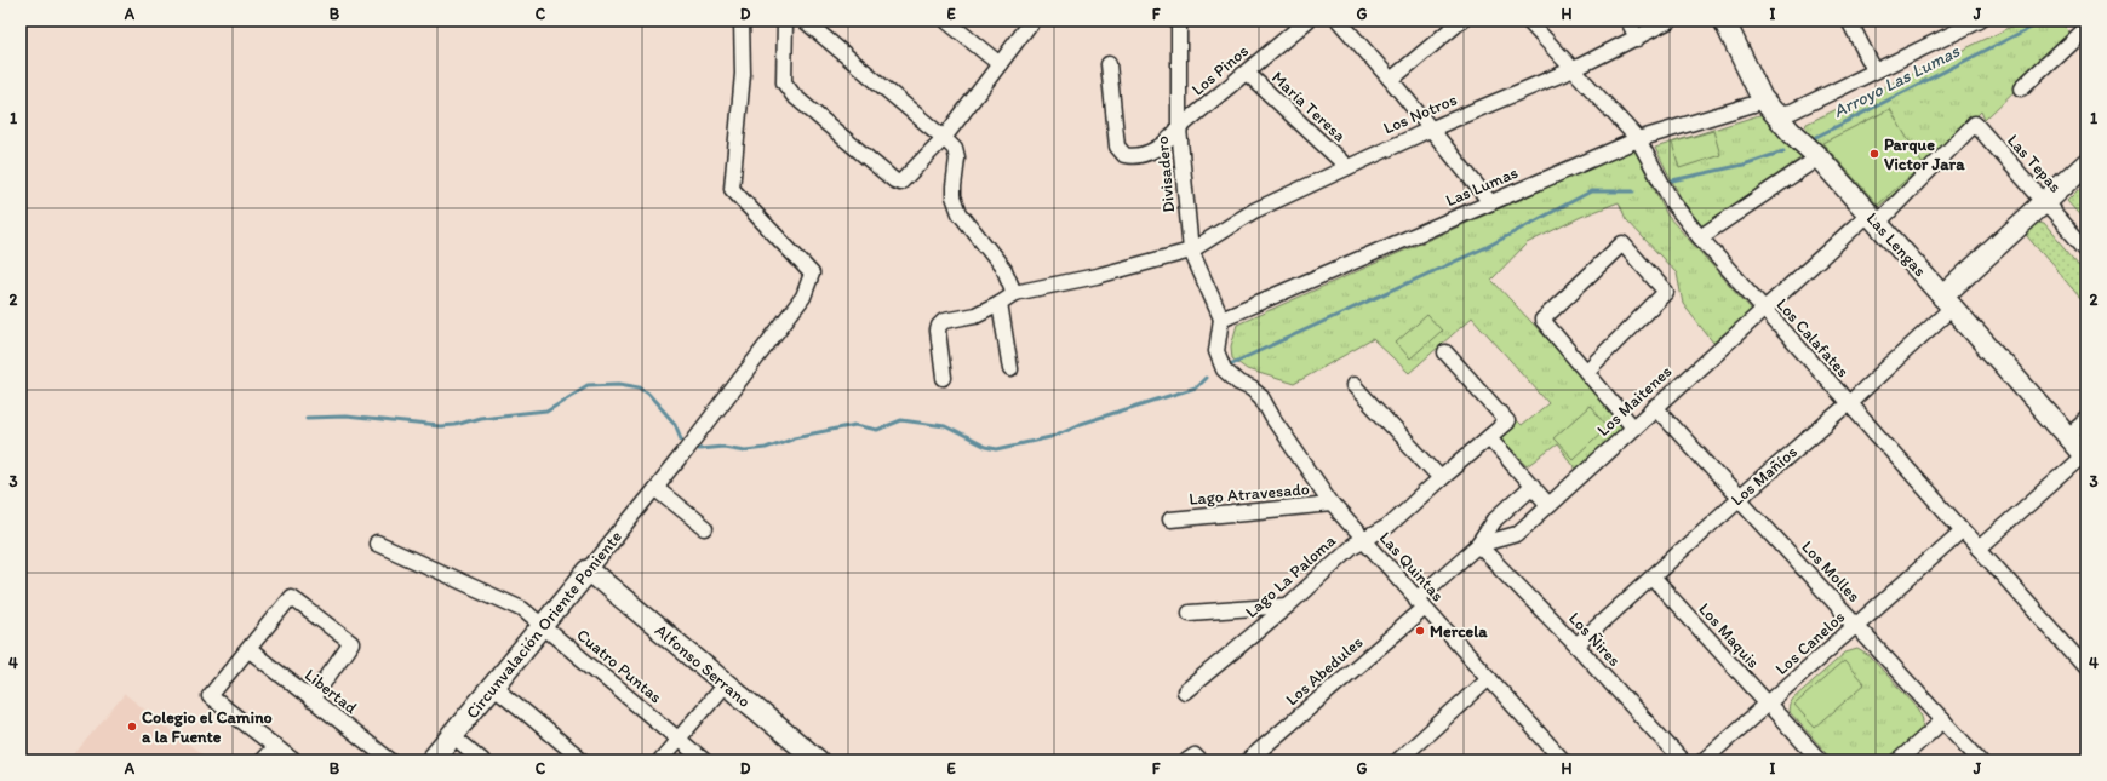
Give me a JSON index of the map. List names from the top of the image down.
{
  "streets": {
    "street": [
      "Los Pinos",
      "María Teresa",
      "Los Notros",
      "Las Tepas",
      "Divisadero",
      "Las Lumas",
      "Las Lengas",
      "Los Calafates",
      "Los Maitenes",
      "Los Mañíos",
      "Lago Atravesado",
      "Las Quintas",
      "Los Molles",
      "Lago La Paloma",
      "Circunvalación Oriente Poniente",
      "Los Maquis",
      "Los Ñires",
      "Los Canelos",
      "Cuatro Puntas",
      "Alfonso Serrano",
      "Los Abedules",
      "Libertad"
    ]
  },
  "crossings": [
    ["Los Pinos", "María Teresa"],
    ["Los Pinos", "Divisadero"],
    ["María Teresa", "Los Notros"],
    ["Los Notros", "Divisadero"],
    ["Los Notros", "Los Calafates"],
    ["Las Tepas", "Los Maitenes"],
    ["Las Tepas", "Los Mañíos"],
    ["Divisadero", "Las Lumas"],
    ["Divisadero", "Las Quintas"],
    ["Las Lumas", "Las Lengas"],
    ["Las Lumas", "Los Calafates"],
    ["Las Lumas", "Las Quintas"],
    ["Las Lengas", "Los Maitenes"],
    ["Las Lengas", "Los Mañíos"],
    ["Los Calafates", "Los Maitenes"],
    ["Los Calafates", "Los Mañíos"],
    ["Los Calafates", "Los Canelos"],
    ["Los Maitenes", "Las Quintas"],
    ["Los Maitenes", "Los Molles"],
    ["Los Maitenes", "Los Ñires"],
    ["Los Maitenes", "Los Abedules"],
    ["Los Mañíos", "Los Molles"],
    ["Los Mañíos", "Los Maquis"],
    ["Los Mañíos", "Los Ñires"],
    ["Lago Atravesado", "Las Quintas"],
    ["Las Quintas", "Lago La Paloma"],
    ["Las Quintas", "Los Abedules"],
    ["Los Molles", "Los Canelos"],
    ["Circunvalación Oriente Poniente", "Cuatro Puntas"],
    ["Circunvalación Oriente Poniente", "Alfonso Serrano"],
    ["Los Maquis", "Los Canelos"]
  ],
  "water": ["Arroyo Las Lumas"],
  "places": ["Parque Victor Jara", "Mercela", "Colegio el Camino a la Fuente"],
  "grid": {
    "columns": [
      "A",
      "B",
      "C",
      "D",
      "E",
      "F",
      "G",
      "H",
      "I",
      "J"
    ],
    "rows": [
      "1",
      "2",
      "3",
      "4"
    ]
  }
}
